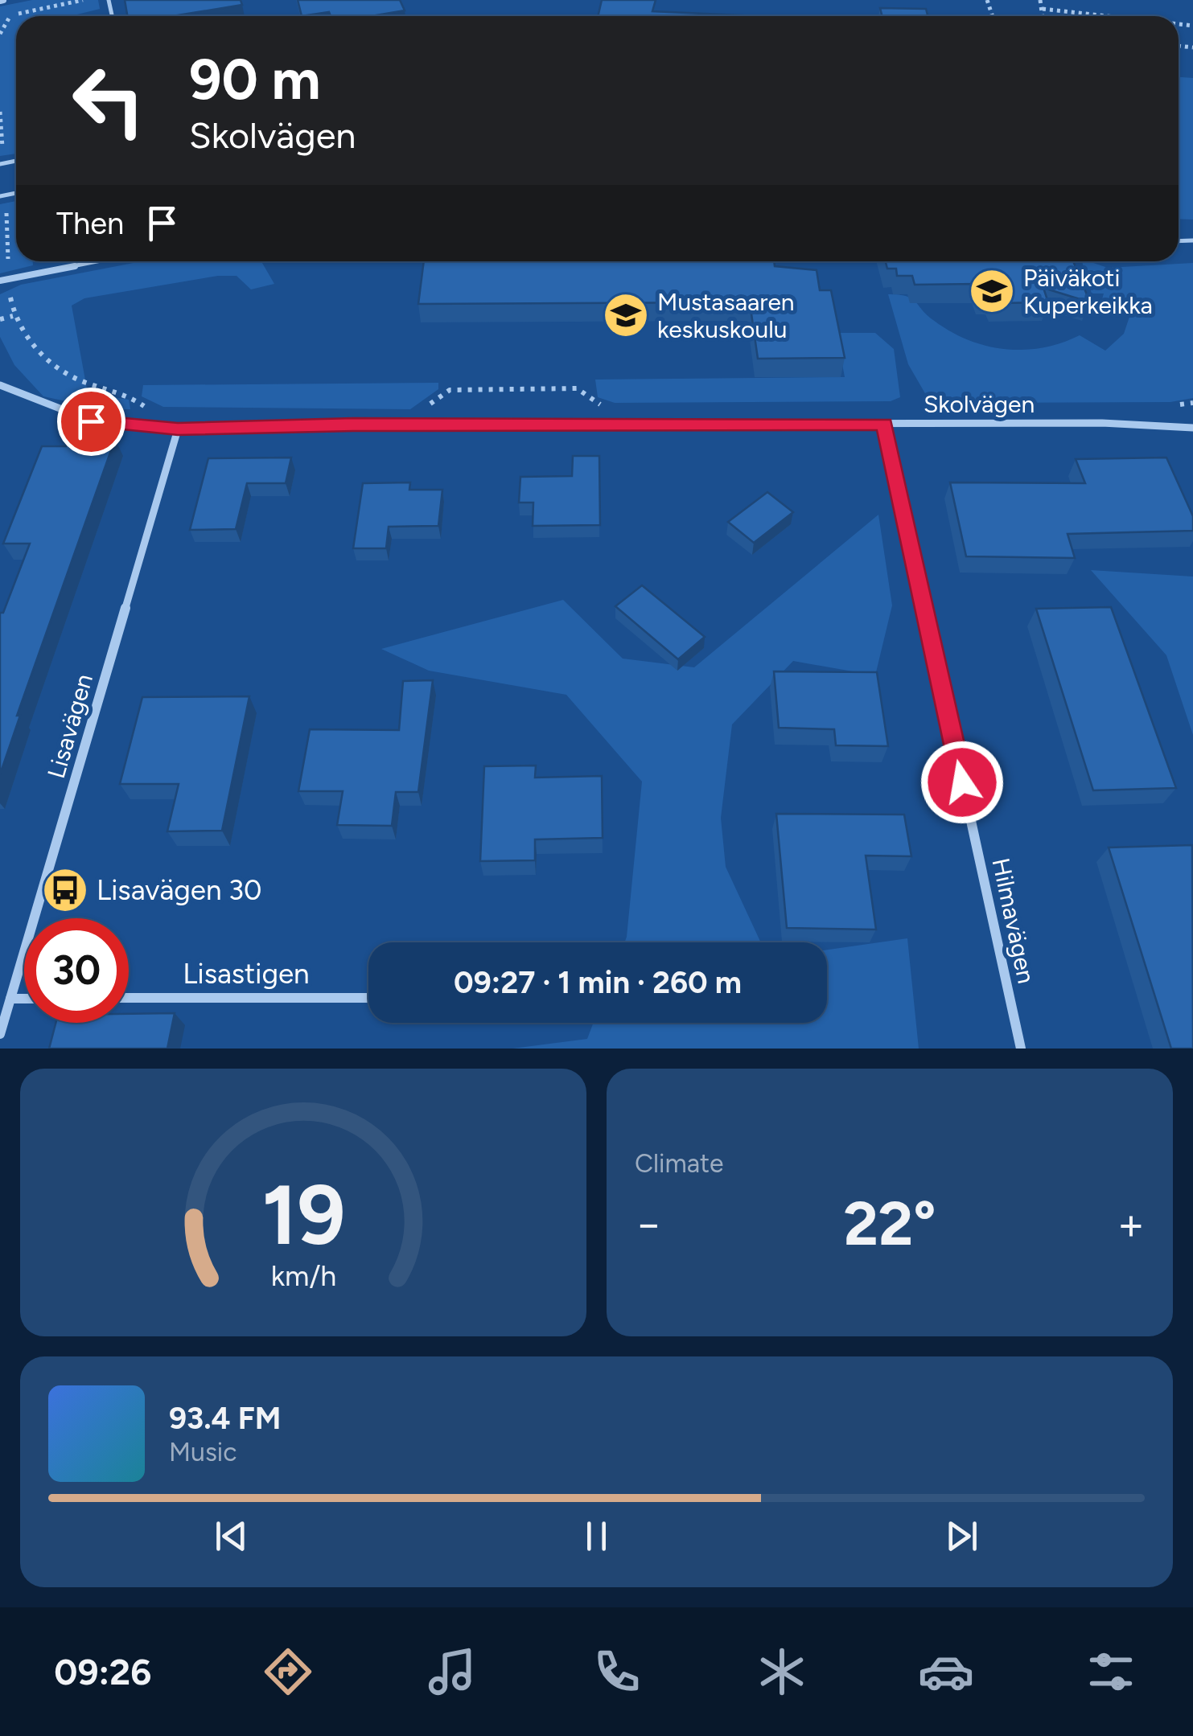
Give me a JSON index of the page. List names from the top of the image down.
{
  "streets": {
    "street": [
      "Skolvägen",
      "Lisavägen",
      "Hilmavägen",
      "Lisastigen"
    ]
  },
  "crossings": [
    ["Skolvägen", "Lisavägen"],
    ["Skolvägen", "Hilmavägen"]
  ],
  "places": {
    "school or university": ["Päiväkoti Kuperkeikka", "Mustasaaren keskuskoulu"],
    "bus stop": ["Lisavägen 30"]
  },
  "page": {
    "turn": ["90 m", "Skolvägen"],
    "then": "Then",
    "limit": "30",
    "trip": "09:27 · 1 min · 260 m",
    "tile": "Climate",
    "heat": ["−", "22°", "+"],
    "song": ["93.4 FM", "Music"],
    "tabs": "09:26",
    "gauge": ["19", "km/h"]
  }
}
